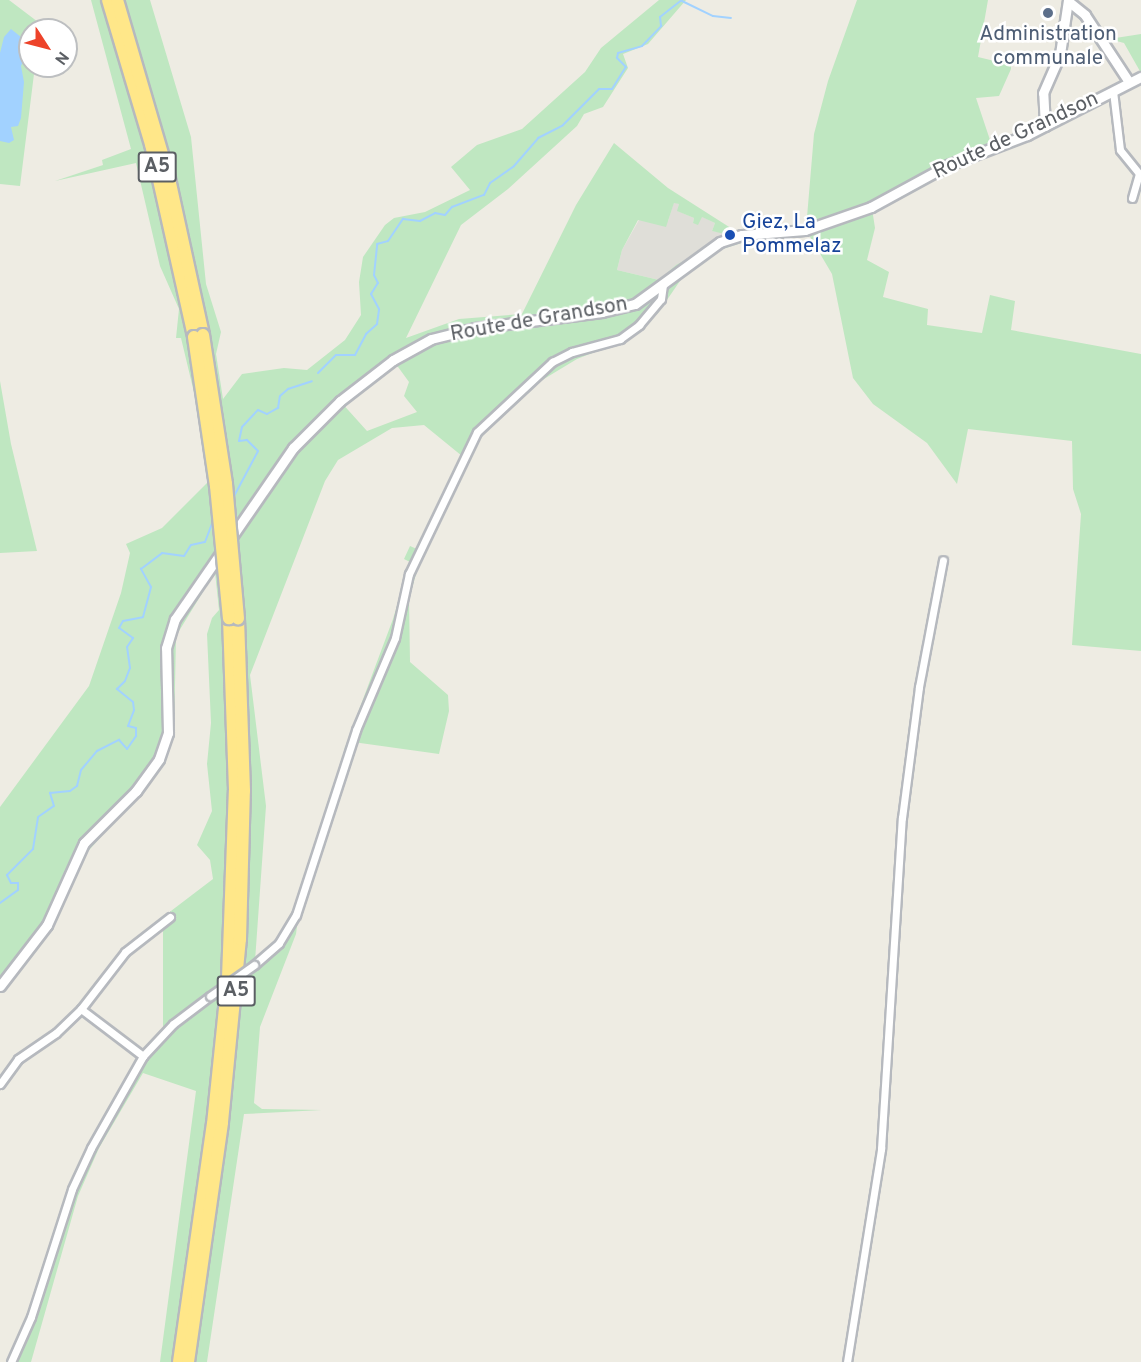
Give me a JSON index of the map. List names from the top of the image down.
{
  "streets": {
    "highway": ["A5"],
    "street": ["Route de Grandson"]
  },
  "places": ["Administration communale", "Giez, La Pommelaz"],
  "north": "bottom right"
}
